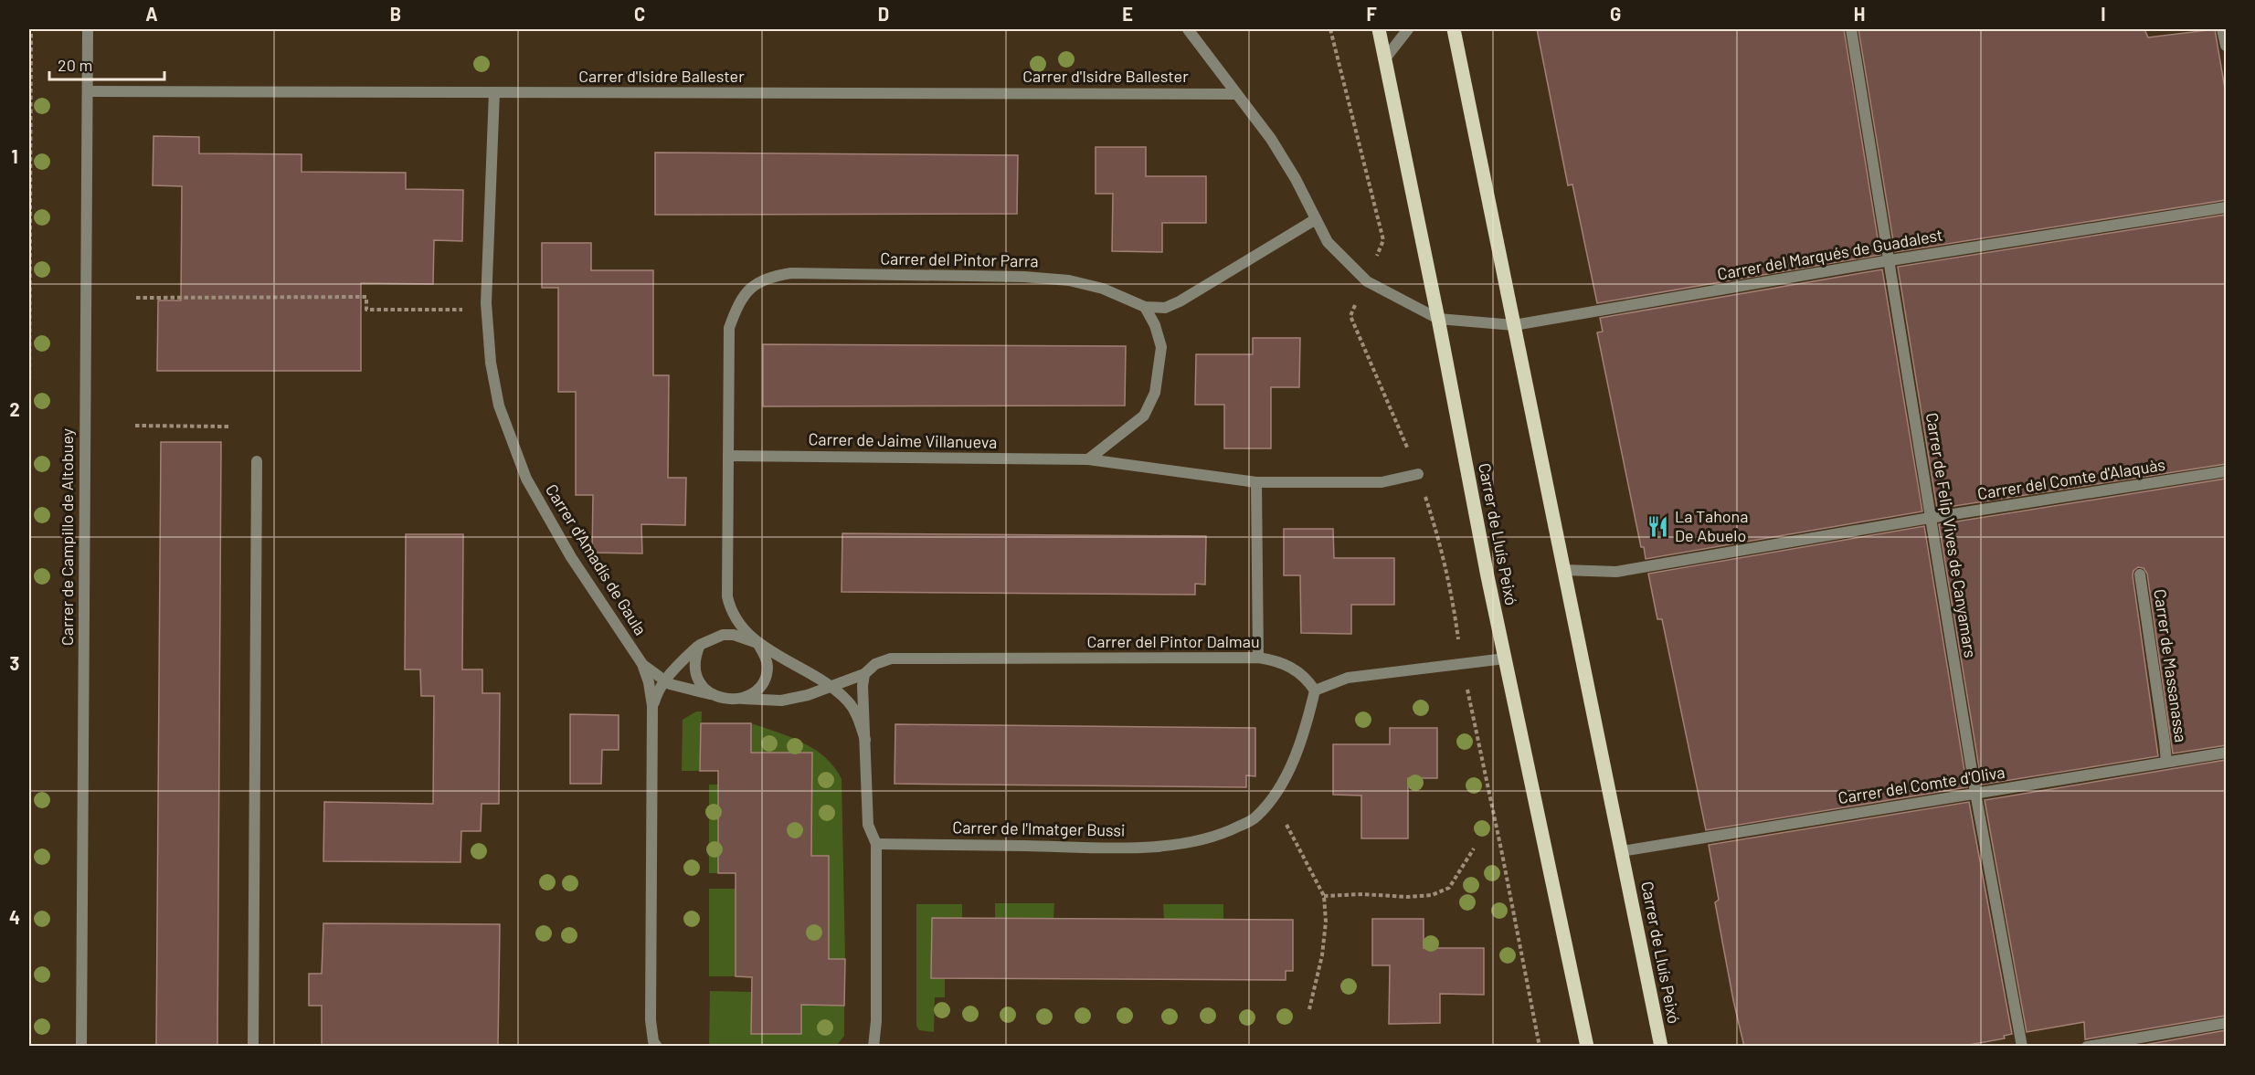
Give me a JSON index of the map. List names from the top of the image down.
{
  "streets": {
    "main road": ["Carrer de Lluís Peixó"],
    "street": [
      "Carrer d'Isidre Ballester",
      "Carrer del Marqués de Guadalest",
      "Carrer del Pintor Parra",
      "Carrer de Jaime Villanueva",
      "Carrer del Comte d'Alaquàs",
      "Carrer de Felip Vives de Canyamars",
      "Carrer de Campillo de Altobuey",
      "Carrer d'Amadís de Gaula",
      "Carrer del Pintor Dalmau",
      "Carrer de Massanassa",
      "Carrer del Comte d'Oliva",
      "Carrer de l'Imatger Bussi"
    ]
  },
  "crossings": [
    ["Carrer d'Isidre Ballester", "Carrer de Campillo de Altobuey"],
    ["Carrer d'Isidre Ballester", "Carrer d'Amadís de Gaula"],
    ["Carrer del Marqués de Guadalest", "Carrer de Lluís Peixó"],
    ["Carrer del Marqués de Guadalest", "Carrer de Felip Vives de Canyamars"],
    ["Carrer del Pintor Parra", "Carrer de Jaime Villanueva"],
    ["Carrer del Comte d'Alaquàs", "Carrer de Lluís Peixó"],
    ["Carrer del Comte d'Alaquàs", "Carrer de Felip Vives de Canyamars"],
    ["Carrer de Lluís Peixó", "Carrer del Comte d'Oliva"],
    ["Carrer de Felip Vives de Canyamars", "Carrer del Comte d'Oliva"],
    ["Carrer d'Amadís de Gaula", "Carrer del Pintor Dalmau"],
    ["Carrer del Pintor Dalmau", "Carrer de l'Imatger Bussi"],
    ["Carrer de Massanassa", "Carrer del Comte d'Oliva"]
  ],
  "places": {
    "restaurant": ["La Tahona De Abuelo"]
  },
  "scale_bar": "20 m",
  "grid": {
    "columns": [
      "A",
      "B",
      "C",
      "D",
      "E",
      "F",
      "G",
      "H",
      "I"
    ],
    "rows": [
      "1",
      "2",
      "3",
      "4"
    ]
  }
}
